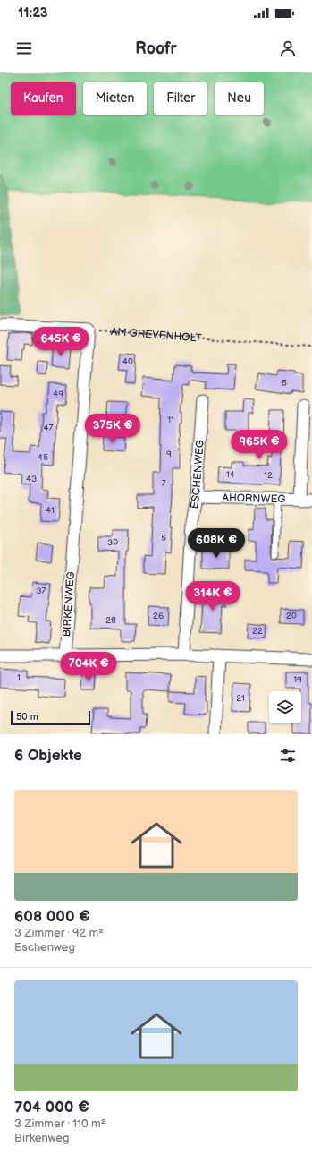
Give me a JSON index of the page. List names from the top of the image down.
{
  "streets": {
    "street": ["ESCHENWEG", "AHORNWEG", "BIRKENWEG"],
    "path": ["AM GREVENHOLT"]
  },
  "crossings": [
    ["AM GREVENHOLT", "BIRKENWEG"],
    ["ESCHENWEG", "AHORNWEG"]
  ],
  "house_numbers": [
    "40",
    "5",
    "49",
    "11",
    "47",
    "9",
    "45",
    "14",
    "12",
    "43",
    "7",
    "41",
    "5",
    "30",
    "37",
    "26",
    "20",
    "28",
    "22",
    "1",
    "19",
    "21"
  ],
  "scale_bar": "50 m",
  "page": {
    "status": "11:23",
    "header": "Roofr",
    "chip": [
      "Kaufen",
      "Mieten",
      "Filter",
      "Neu"
    ],
    "price": [
      "645K €",
      "375K €",
      "965K €",
      "608K €",
      "314K €",
      "704K €"
    ],
    "scale": "50 m",
    "heading": "6 Objekte",
    "list": [
      {
        "name": "608 000 €",
        "note": "3 Zimmer · 92 m² · Eschenweg"
      },
      {
        "name": "704 000 €",
        "note": "3 Zimmer · 110 m² · Birkenweg"
      }
    ]
  }
}
